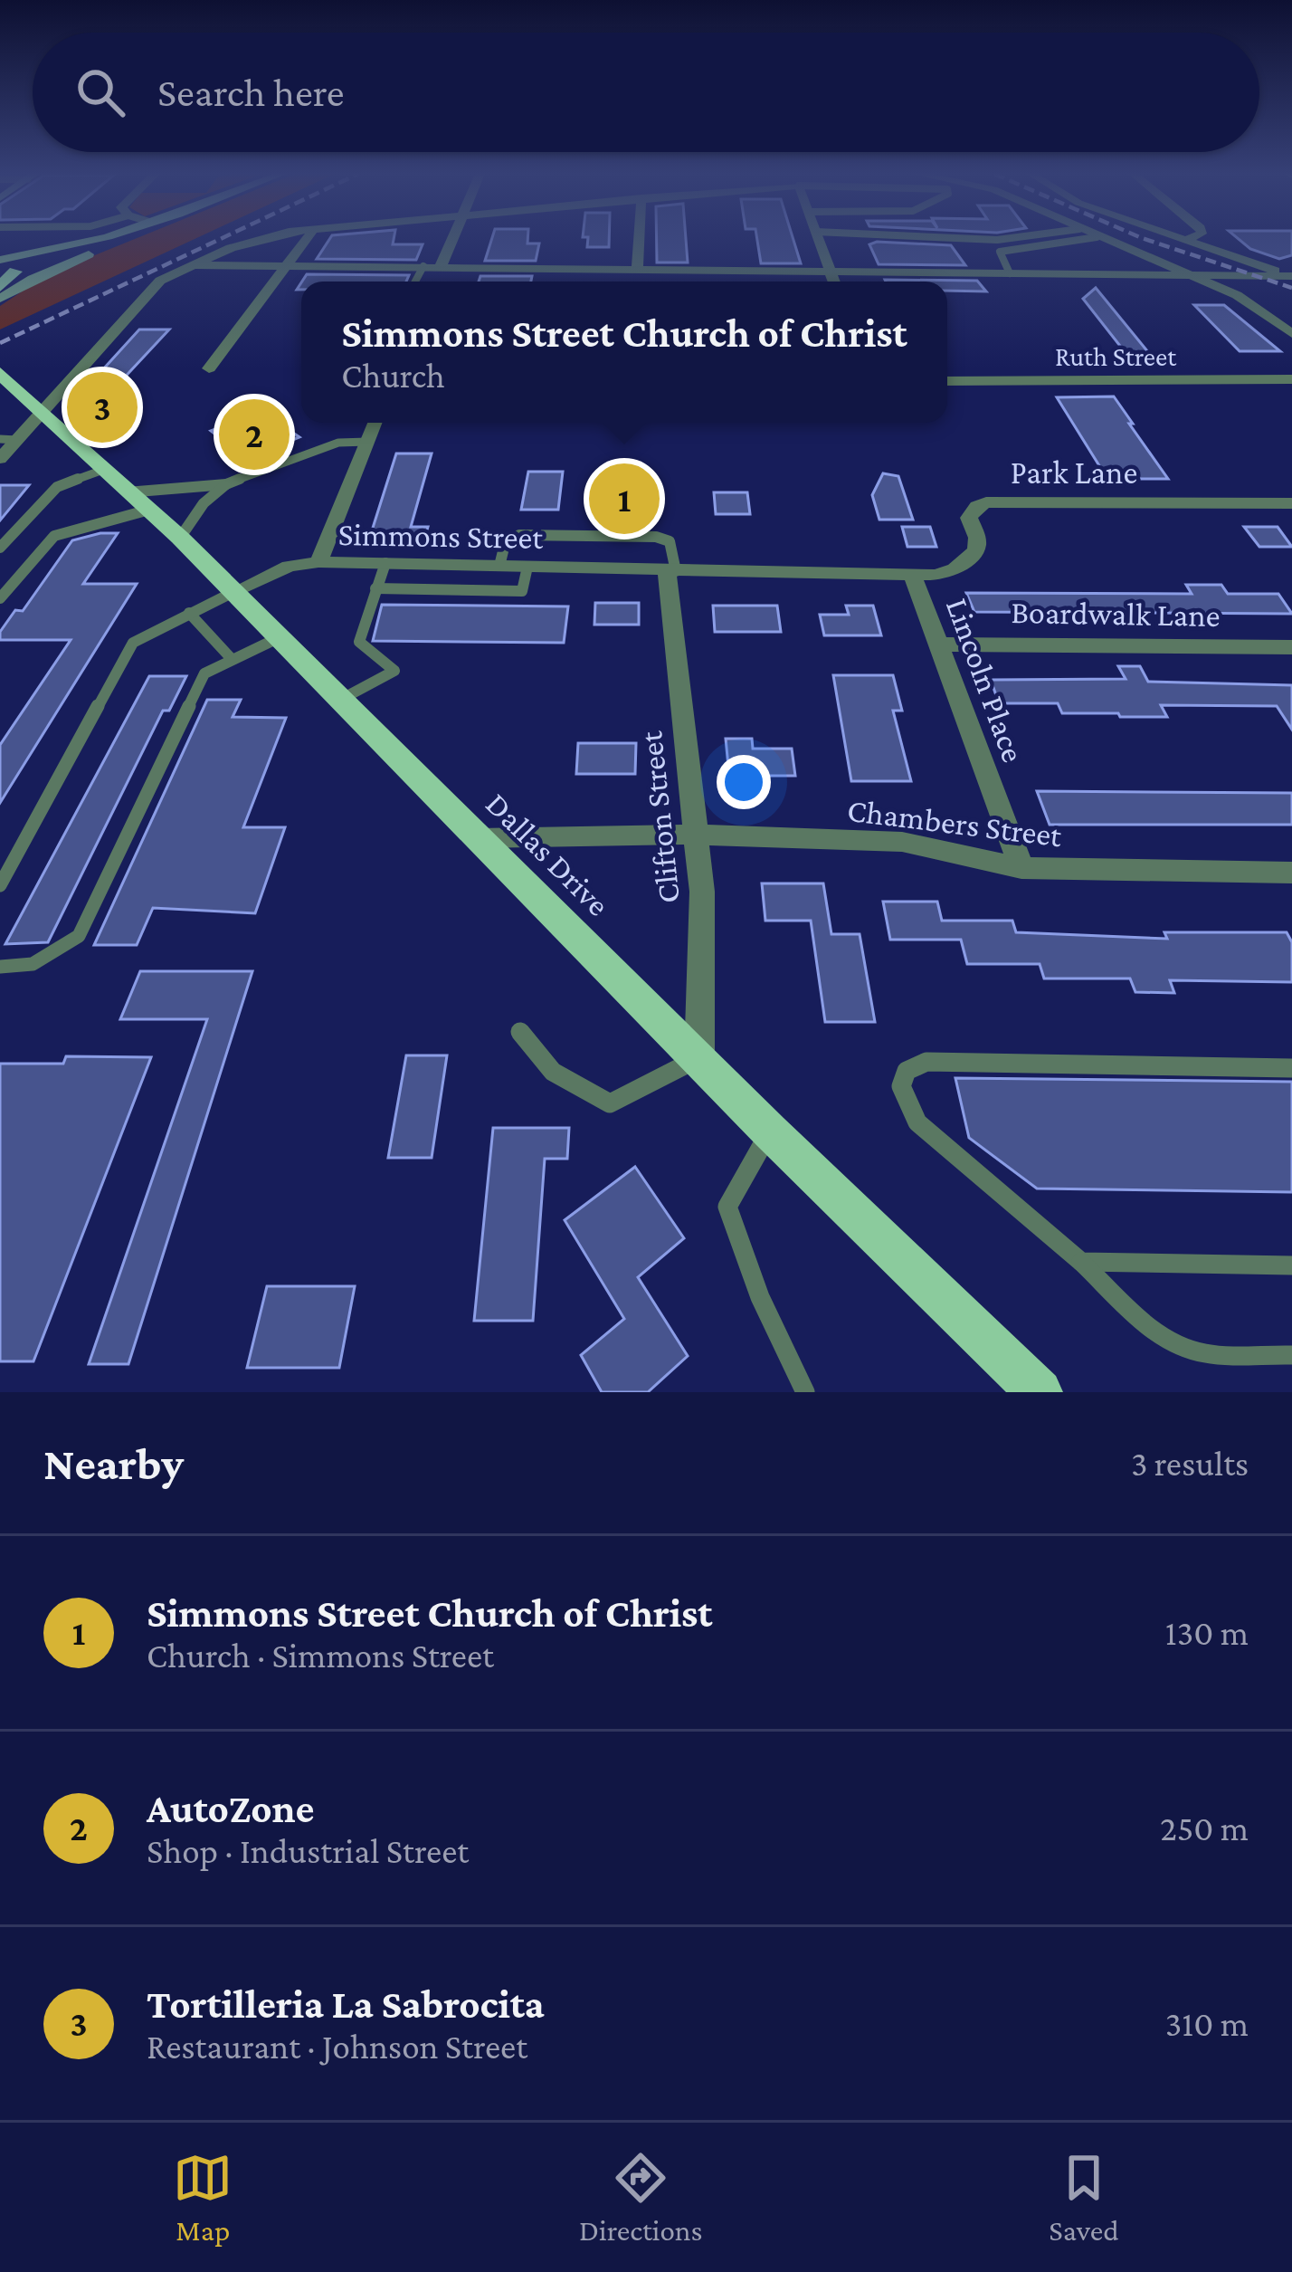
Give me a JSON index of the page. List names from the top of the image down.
{
  "streets": {
    "main road": ["Dallas Drive"],
    "street": [
      "Ruth Street",
      "Park Lane",
      "Simmons Street",
      "Boardwalk Lane",
      "Lincoln Place",
      "Clifton Street",
      "Chambers Street"
    ]
  },
  "crossings": [
    ["Park Lane", "Simmons Street"],
    ["Park Lane", "Lincoln Place"],
    ["Simmons Street", "Lincoln Place"],
    ["Simmons Street", "Clifton Street"],
    ["Simmons Street", "Dallas Drive"],
    ["Boardwalk Lane", "Lincoln Place"],
    ["Lincoln Place", "Chambers Street"],
    ["Clifton Street", "Chambers Street"],
    ["Clifton Street", "Dallas Drive"],
    ["Chambers Street", "Dallas Drive"]
  ],
  "page": {
    "search": "Search here",
    "popup": ["Simmons Street Church of Christ", "Church"],
    "pins": ["3", "2", "1"],
    "heading": ["Nearby", "3 results"],
    "list": [
      {
        "mark": "1",
        "name": "Simmons Street Church of Christ",
        "note": "Church · Simmons Street",
        "value": "130 m"
      },
      {
        "mark": "2",
        "name": "AutoZone",
        "note": "Shop · Industrial Street",
        "value": "250 m"
      },
      {
        "mark": "3",
        "name": "Tortilleria La Sabrocita",
        "note": "Restaurant · Johnson Street",
        "value": "310 m"
      }
    ],
    "nav": ["Map", "Directions", "Saved"]
  }
}
